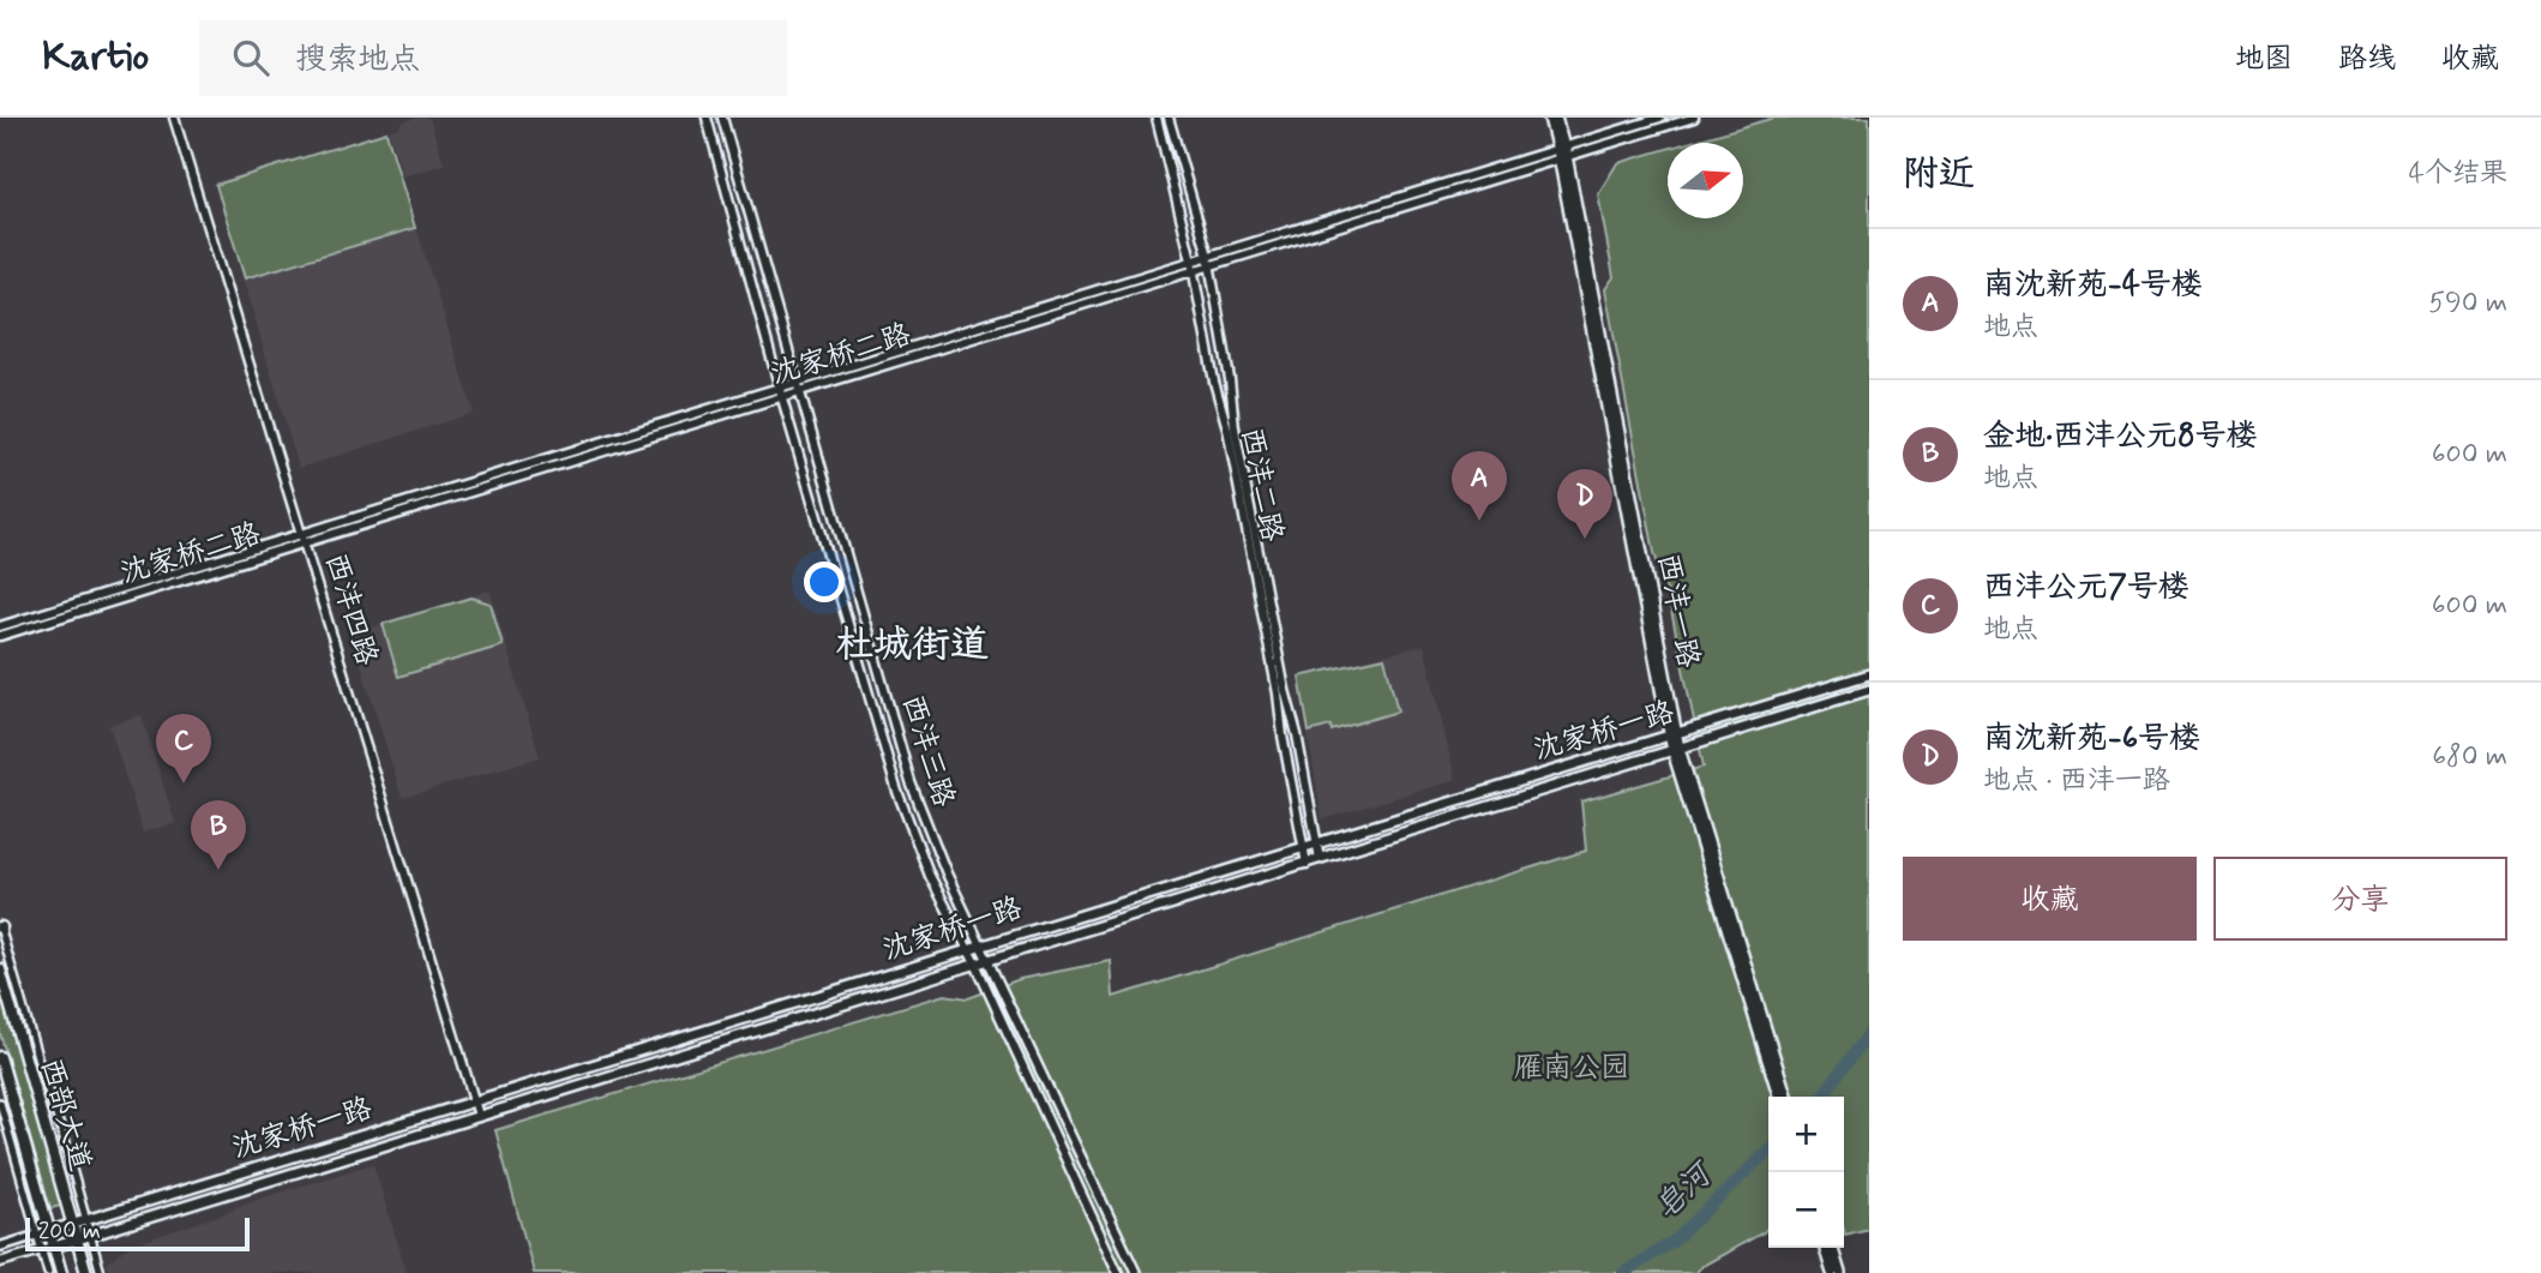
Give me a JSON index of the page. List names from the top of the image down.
{
  "streets": {
    "main road": ["西沣一路", "沈家桥一路", "西部大道"],
    "street": [
      "沈家桥二路",
      "西沣二路",
      "西沣四路",
      "西沣三路"
    ]
  },
  "crossings": [
    ["沈家桥二路", "西沣二路"],
    ["沈家桥二路", "西沣四路"],
    ["沈家桥二路", "西沣一路"],
    ["沈家桥二路", "西沣三路"],
    ["西沣二路", "沈家桥一路"],
    ["西沣四路", "沈家桥一路"],
    ["西沣一路", "沈家桥一路"],
    ["沈家桥一路", "西沣三路"],
    ["沈家桥一路", "西部大道"]
  ],
  "districts": ["杜城街道"],
  "water": ["皂河"],
  "parks": ["雁南公园"],
  "scale_bar": "200 m",
  "north": "right",
  "page": {
    "header": "Kartio",
    "search": "搜索地点",
    "nav": ["地图", "路线", "收藏"],
    "heading": ["附近", "4个结果"],
    "list": [
      {
        "mark": "A",
        "name": "南沈新苑-4号楼",
        "note": "地点",
        "value": "590 m"
      },
      {
        "mark": "B",
        "name": "金地·西沣公元8号楼",
        "note": "地点",
        "value": "600 m"
      },
      {
        "mark": "C",
        "name": "西沣公元7号楼",
        "note": "地点",
        "value": "600 m"
      },
      {
        "mark": "D",
        "name": "南沈新苑-6号楼",
        "note": "地点 · 西沣一路",
        "value": "680 m"
      }
    ],
    "pins": [
      "A",
      "D",
      "C",
      "B"
    ],
    "buttons": ["收藏", "分享"],
    "map_buttons": ["+", "−"],
    "scale": "200 m"
  }
}
